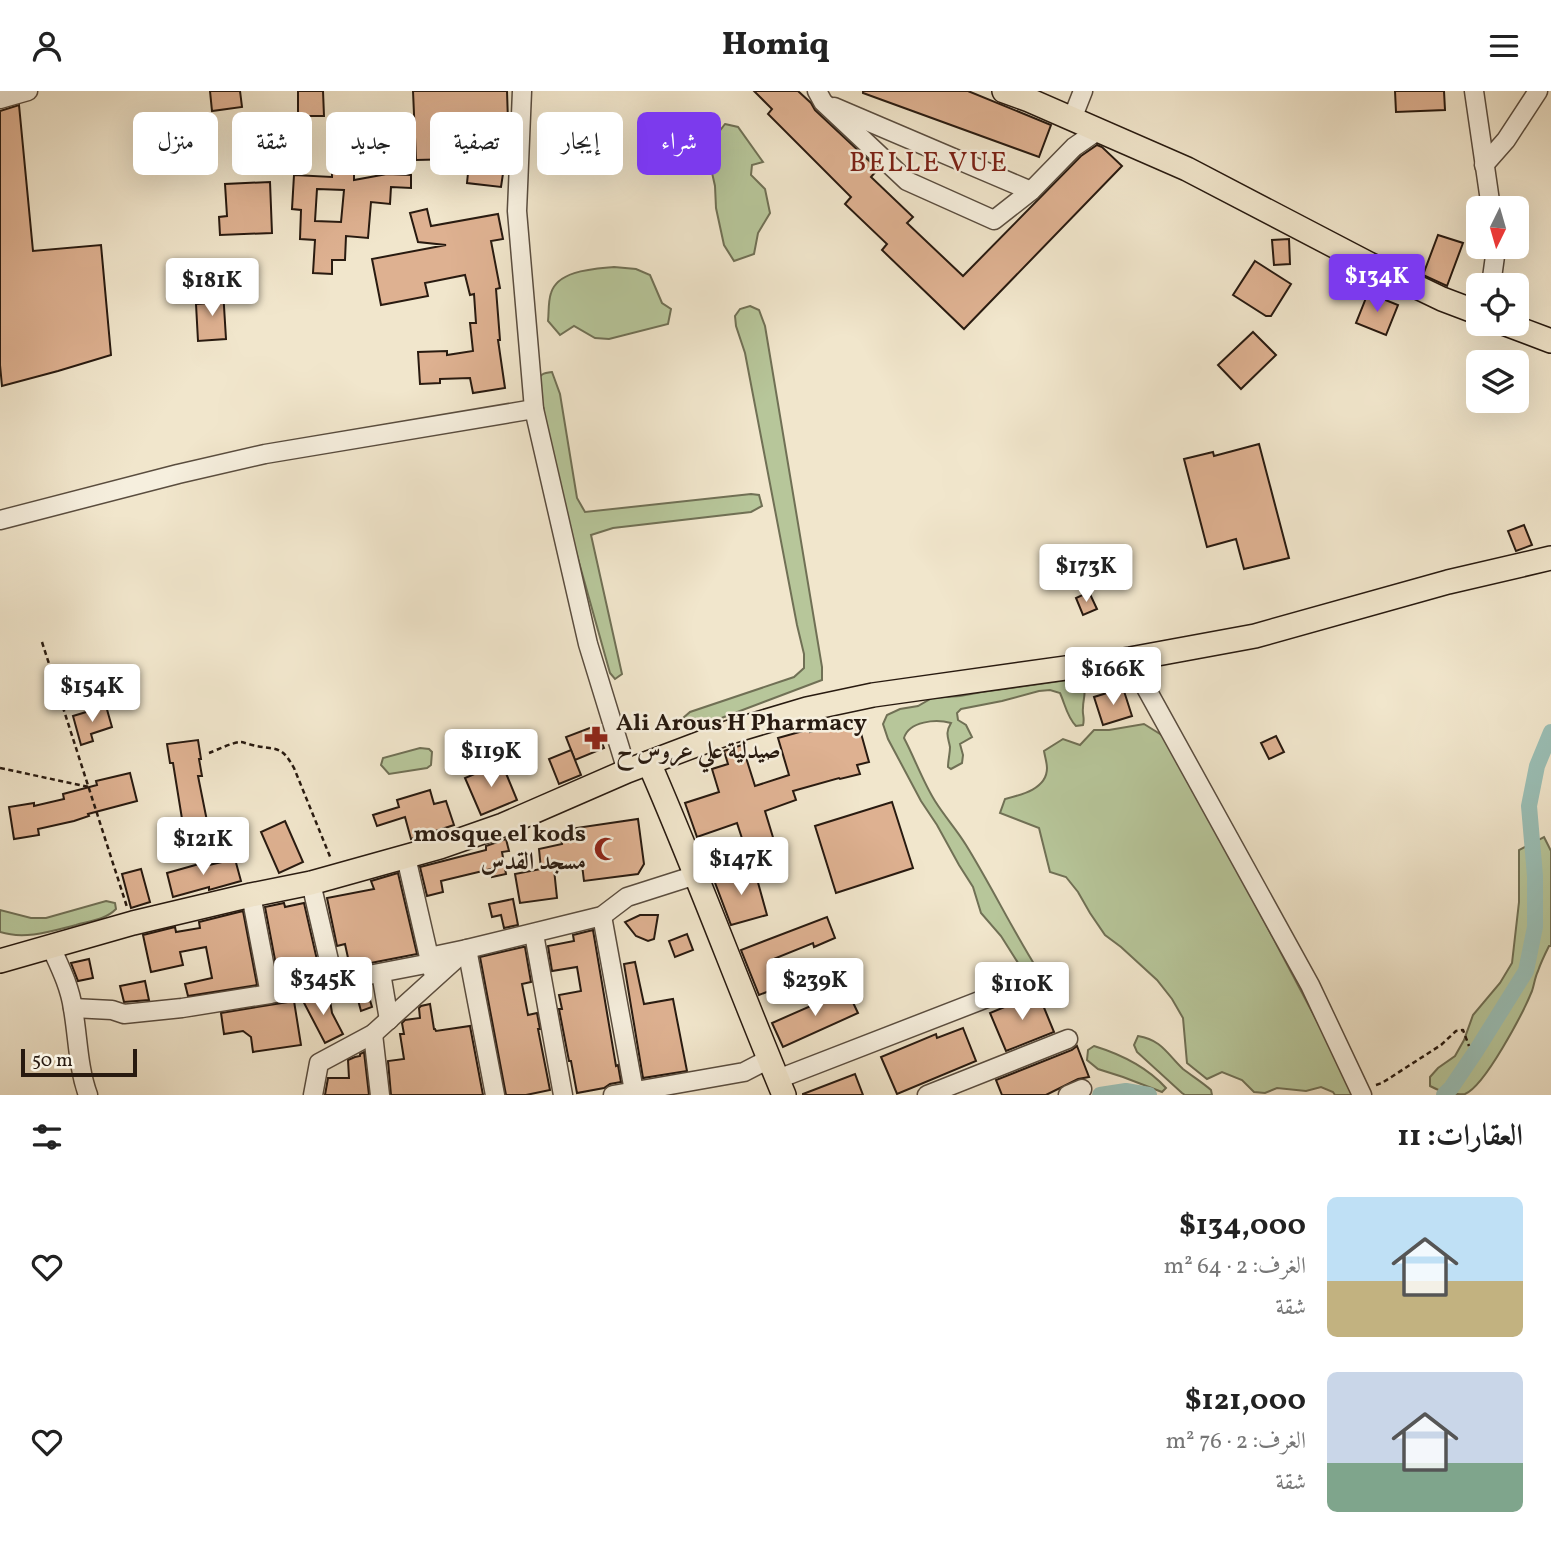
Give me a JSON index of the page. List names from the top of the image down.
{
  "districts": ["BELLE VUE"],
  "places": {
    "pharmacy": ["Ali Arous H Pharmacy صيدلية علي عروس ح"],
    "mosque": ["mosque el kods مسجد القدس"]
  },
  "scale_bar": "50 m",
  "north": "bottom",
  "page": {
    "header": "Homiq",
    "chip": [
      "شراء",
      "إيجار",
      "تصفية",
      "جديد",
      "شقة",
      "منزل"
    ],
    "price": [
      "$134K",
      "$181K",
      "$173K",
      "$166K",
      "$154K",
      "$119K",
      "$121K",
      "$147K",
      "$345K",
      "$239K",
      "$110K"
    ],
    "scale": "50 m",
    "heading": "العقارات: 11",
    "list": [
      {
        "name": "$134,000",
        "note": "الغرف: 2 · 64 m² · شقة"
      },
      {
        "name": "$121,000",
        "note": "الغرف: 2 · 76 m² · شقة"
      }
    ]
  }
}
